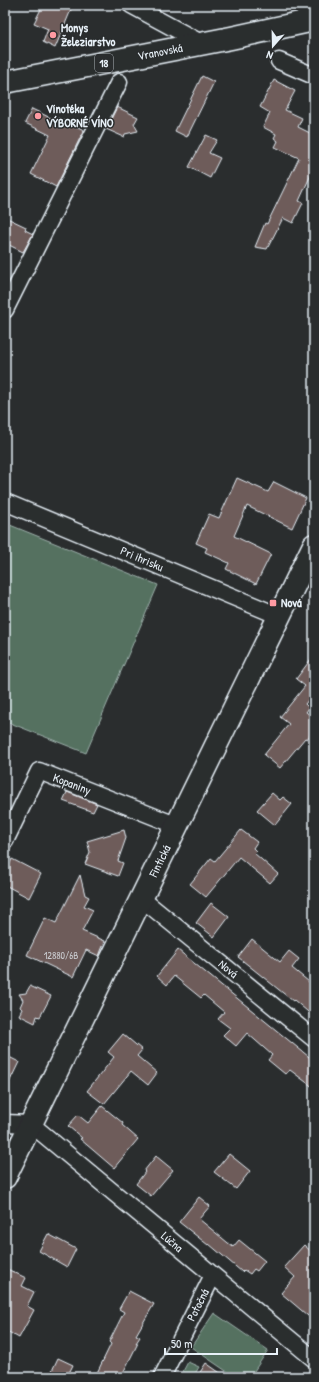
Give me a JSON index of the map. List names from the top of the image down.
{
  "streets": {
    "street": [
      "Vranovská",
      "18",
      "Pri ihrisku",
      "Kopaniny",
      "Fintická",
      "Nová",
      "Lúčna",
      "Potočná"
    ]
  },
  "crossings": [
    ["Pri ihrisku", "Fintická"],
    ["Kopaniny", "Fintická"],
    ["Fintická", "Nová"],
    ["Fintická", "Lúčna"],
    ["Lúčna", "Potočná"]
  ],
  "places": {
    "other": ["Monys Železiarstvo", "Vínotéka VÝBORNÉ VÍNO"],
    "transit": ["Nová"]
  },
  "house_numbers": ["12880/6B"],
  "scale_bar": "50 m",
  "north": "bottom"
}
